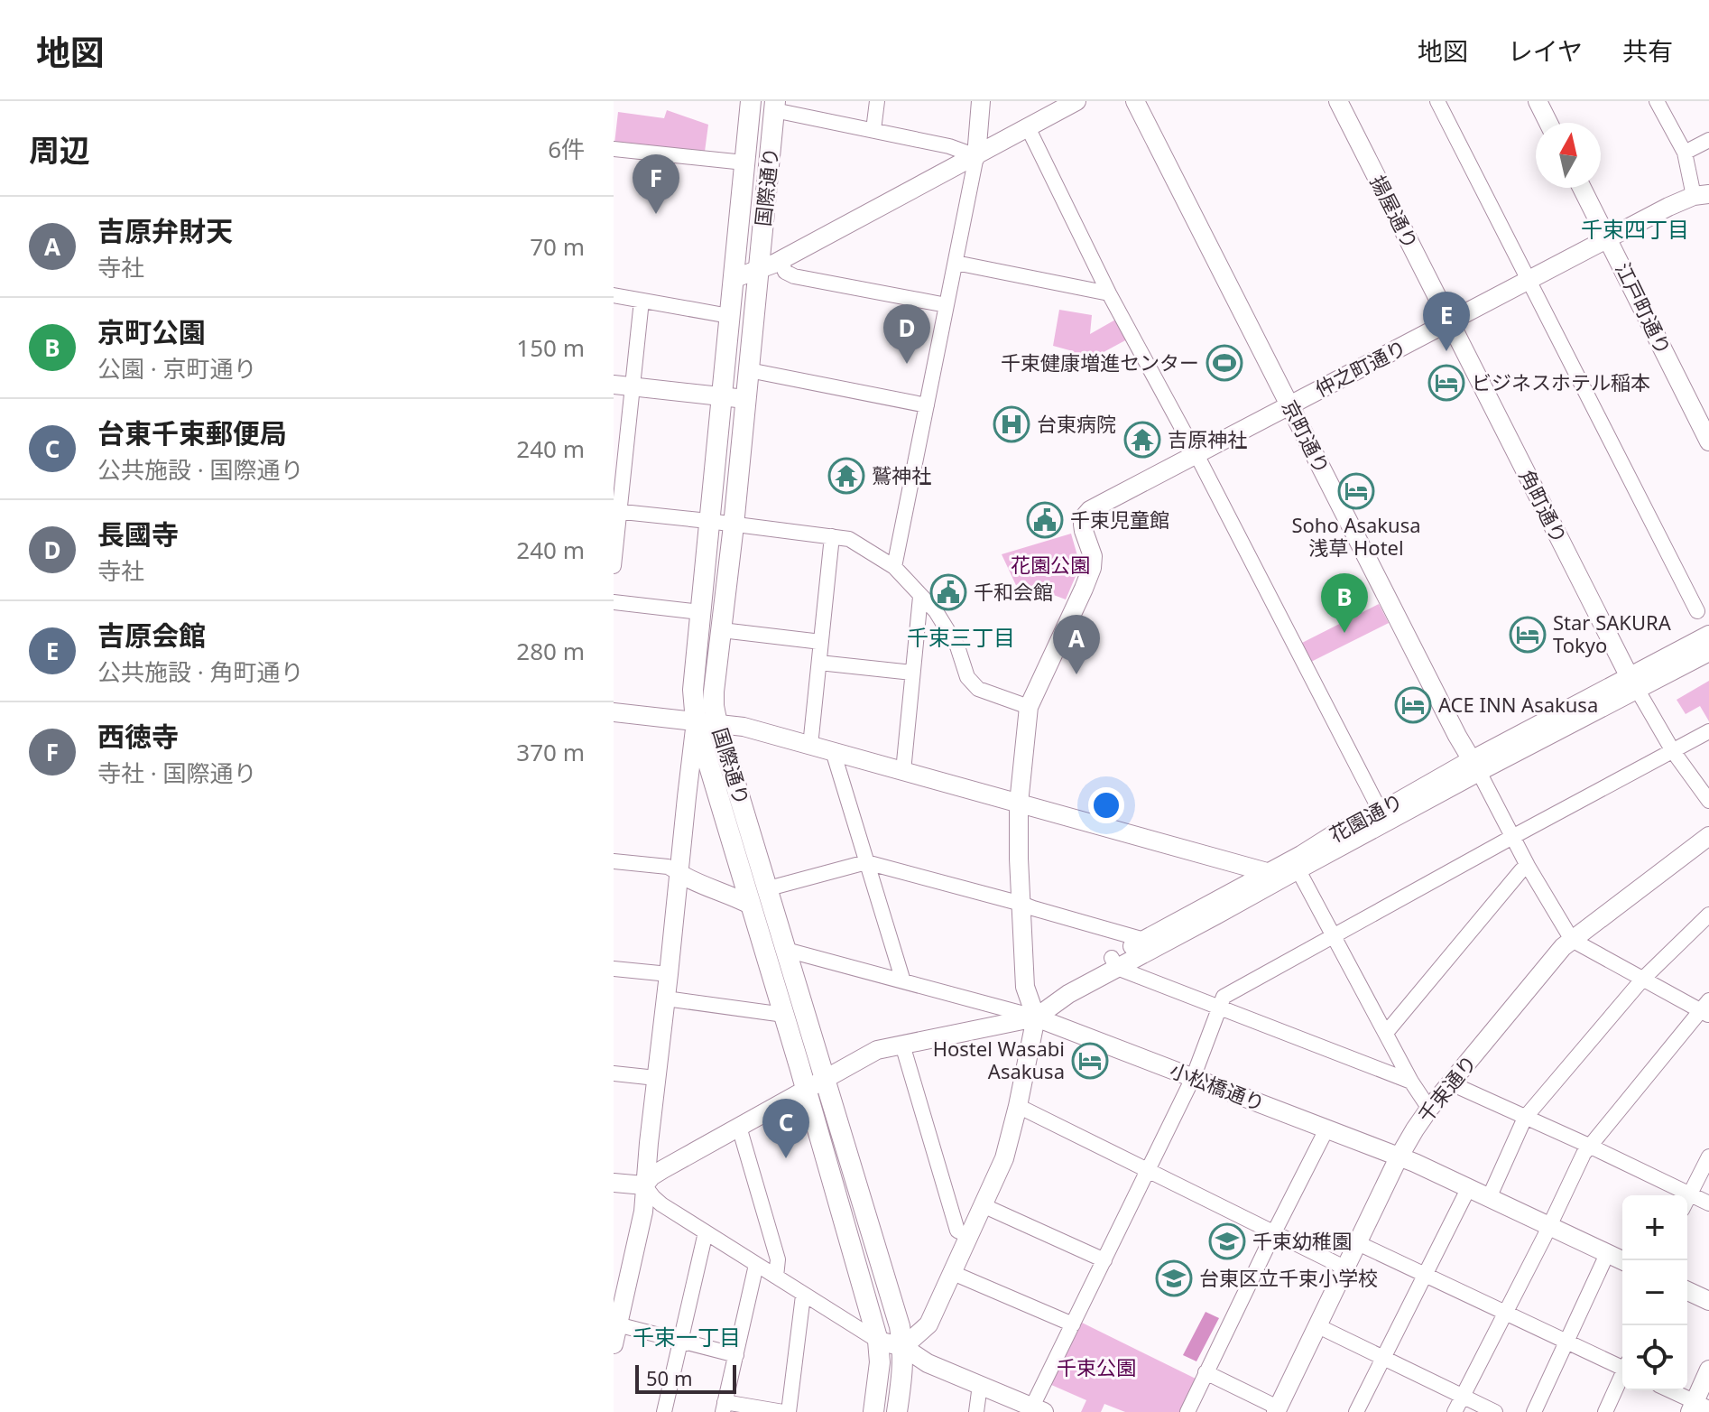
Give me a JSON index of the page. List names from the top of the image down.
{
  "streets": {
    "main road": ["国際通り"],
    "street": [
      "揚屋通り",
      "江戸町通り",
      "仲之町通り",
      "京町通り",
      "角町通り",
      "花園通り",
      "小松橋通り",
      "千束通り"
    ]
  },
  "crossings": [
    ["国際通り", "花園通り"],
    ["揚屋通り", "仲之町通り"],
    ["揚屋通り", "角町通り"],
    ["江戸町通り", "仲之町通り"],
    ["仲之町通り", "京町通り"],
    ["仲之町通り", "角町通り"],
    ["京町通り", "花園通り"],
    ["角町通り", "花園通り"],
    ["花園通り", "小松橋通り"],
    ["小松橋通り", "千束通り"]
  ],
  "districts": ["千束四丁目", "千束三丁目", "千束一丁目"],
  "parks": ["花園公園", "千束公園"],
  "places": {
    "sports": ["千束健康増進センター"],
    "hotel": [
      "ビジネスホテル稲本",
      "Soho Asakusa 浅草 Hotel",
      "Star SAKURA Tokyo",
      "ACE INN Asakusa",
      "Hostel Wasabi Asakusa"
    ],
    "hospital": ["台東病院"],
    "temple": ["吉原神社", "鷲神社"],
    "public building": ["千束児童館", "千和会館"],
    "school or university": ["千束幼稚園", "台東区立千束小学校"]
  },
  "scale_bar": "50 m",
  "north": "top",
  "page": {
    "header": "地図",
    "nav": ["地図", "レイヤ", "共有"],
    "heading": ["周辺", "6件"],
    "pins": [
      "F",
      "E",
      "D",
      "B",
      "A",
      "C"
    ],
    "list": [
      {
        "mark": "A",
        "name": "吉原弁財天",
        "note": "寺社",
        "value": "70 m"
      },
      {
        "mark": "B",
        "name": "京町公園",
        "note": "公園 · 京町通り",
        "value": "150 m"
      },
      {
        "mark": "C",
        "name": "台東千束郵便局",
        "note": "公共施設 · 国際通り",
        "value": "240 m"
      },
      {
        "mark": "D",
        "name": "長國寺",
        "note": "寺社",
        "value": "240 m"
      },
      {
        "mark": "E",
        "name": "吉原会館",
        "note": "公共施設 · 角町通り",
        "value": "280 m"
      },
      {
        "mark": "F",
        "name": "西徳寺",
        "note": "寺社 · 国際通り",
        "value": "370 m"
      }
    ],
    "map_buttons": ["+", "−"],
    "scale": "50 m"
  }
}
